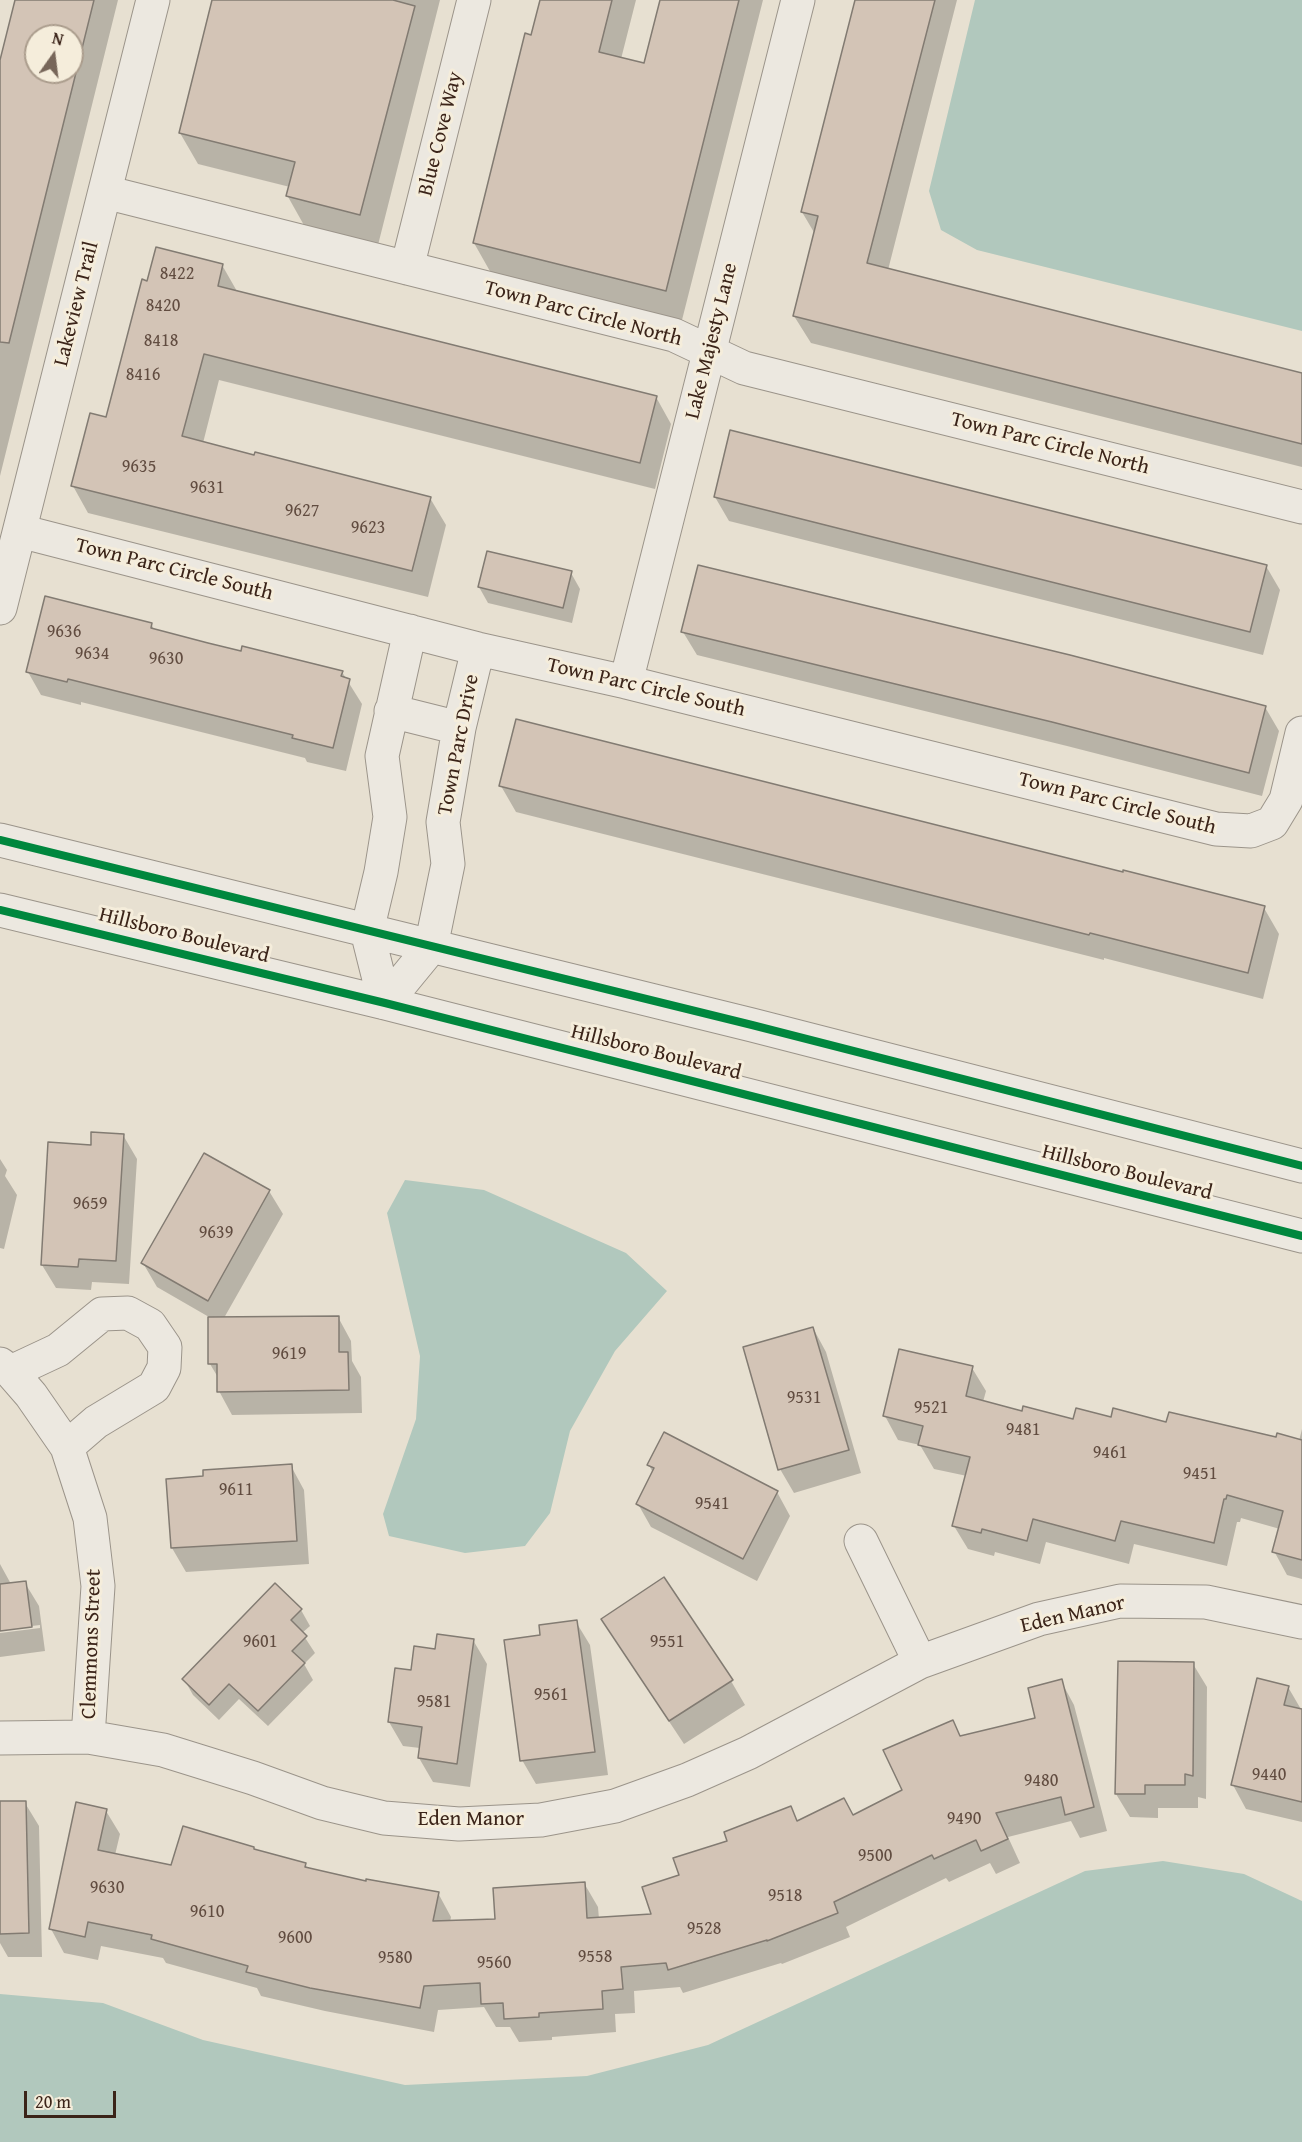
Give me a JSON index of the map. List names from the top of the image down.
{
  "streets": {
    "street": [
      "Blue Cove Way",
      "Lakeview Trail",
      "Town Parc Circle North",
      "Lake Majesty Lane",
      "Town Parc Circle South",
      "Town Parc Drive",
      "Hillsboro Boulevard",
      "Eden Manor",
      "Clemmons Street"
    ]
  },
  "crossings": [
    ["Blue Cove Way", "Town Parc Circle North"],
    ["Lakeview Trail", "Town Parc Circle North"],
    ["Lakeview Trail", "Town Parc Circle South"],
    ["Town Parc Circle North", "Lake Majesty Lane"],
    ["Lake Majesty Lane", "Town Parc Circle South"],
    ["Town Parc Circle South", "Town Parc Drive"],
    ["Town Parc Drive", "Hillsboro Boulevard"],
    ["Eden Manor", "Clemmons Street"]
  ],
  "house_numbers": [
    "8422",
    "8420",
    "8418",
    "8416",
    "9635",
    "9631",
    "9627",
    "9623",
    "9636",
    "9634",
    "9630",
    "9659",
    "9639",
    "9619",
    "9531",
    "9521",
    "9481",
    "9461",
    "9451",
    "9611",
    "9541",
    "9601",
    "9551",
    "9561",
    "9581",
    "9440",
    "9480",
    "9490",
    "9500",
    "9630",
    "9518",
    "9610",
    "9528",
    "9600",
    "9558",
    "9580",
    "9560"
  ],
  "scale_bar": "20 m",
  "north": "top"
}
